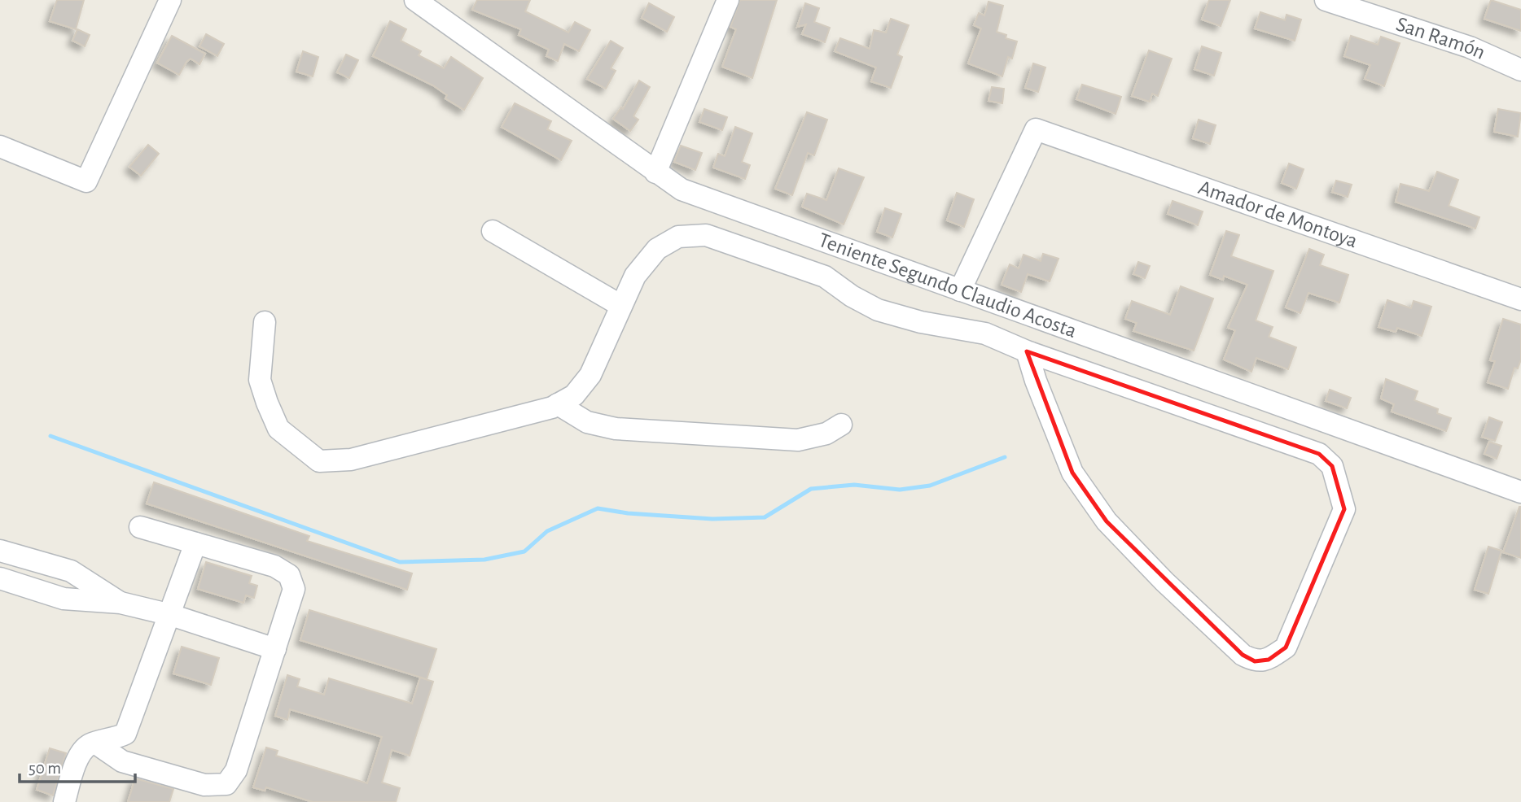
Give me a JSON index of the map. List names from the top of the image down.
{
  "streets": {
    "street": ["San Ramón", "Amador de Montoya", "Teniente Segundo Claudio Acosta"]
  },
  "crossings": [
    ["Amador de Montoya", "Teniente Segundo Claudio Acosta"]
  ],
  "scale_bar": "50 m"
}
